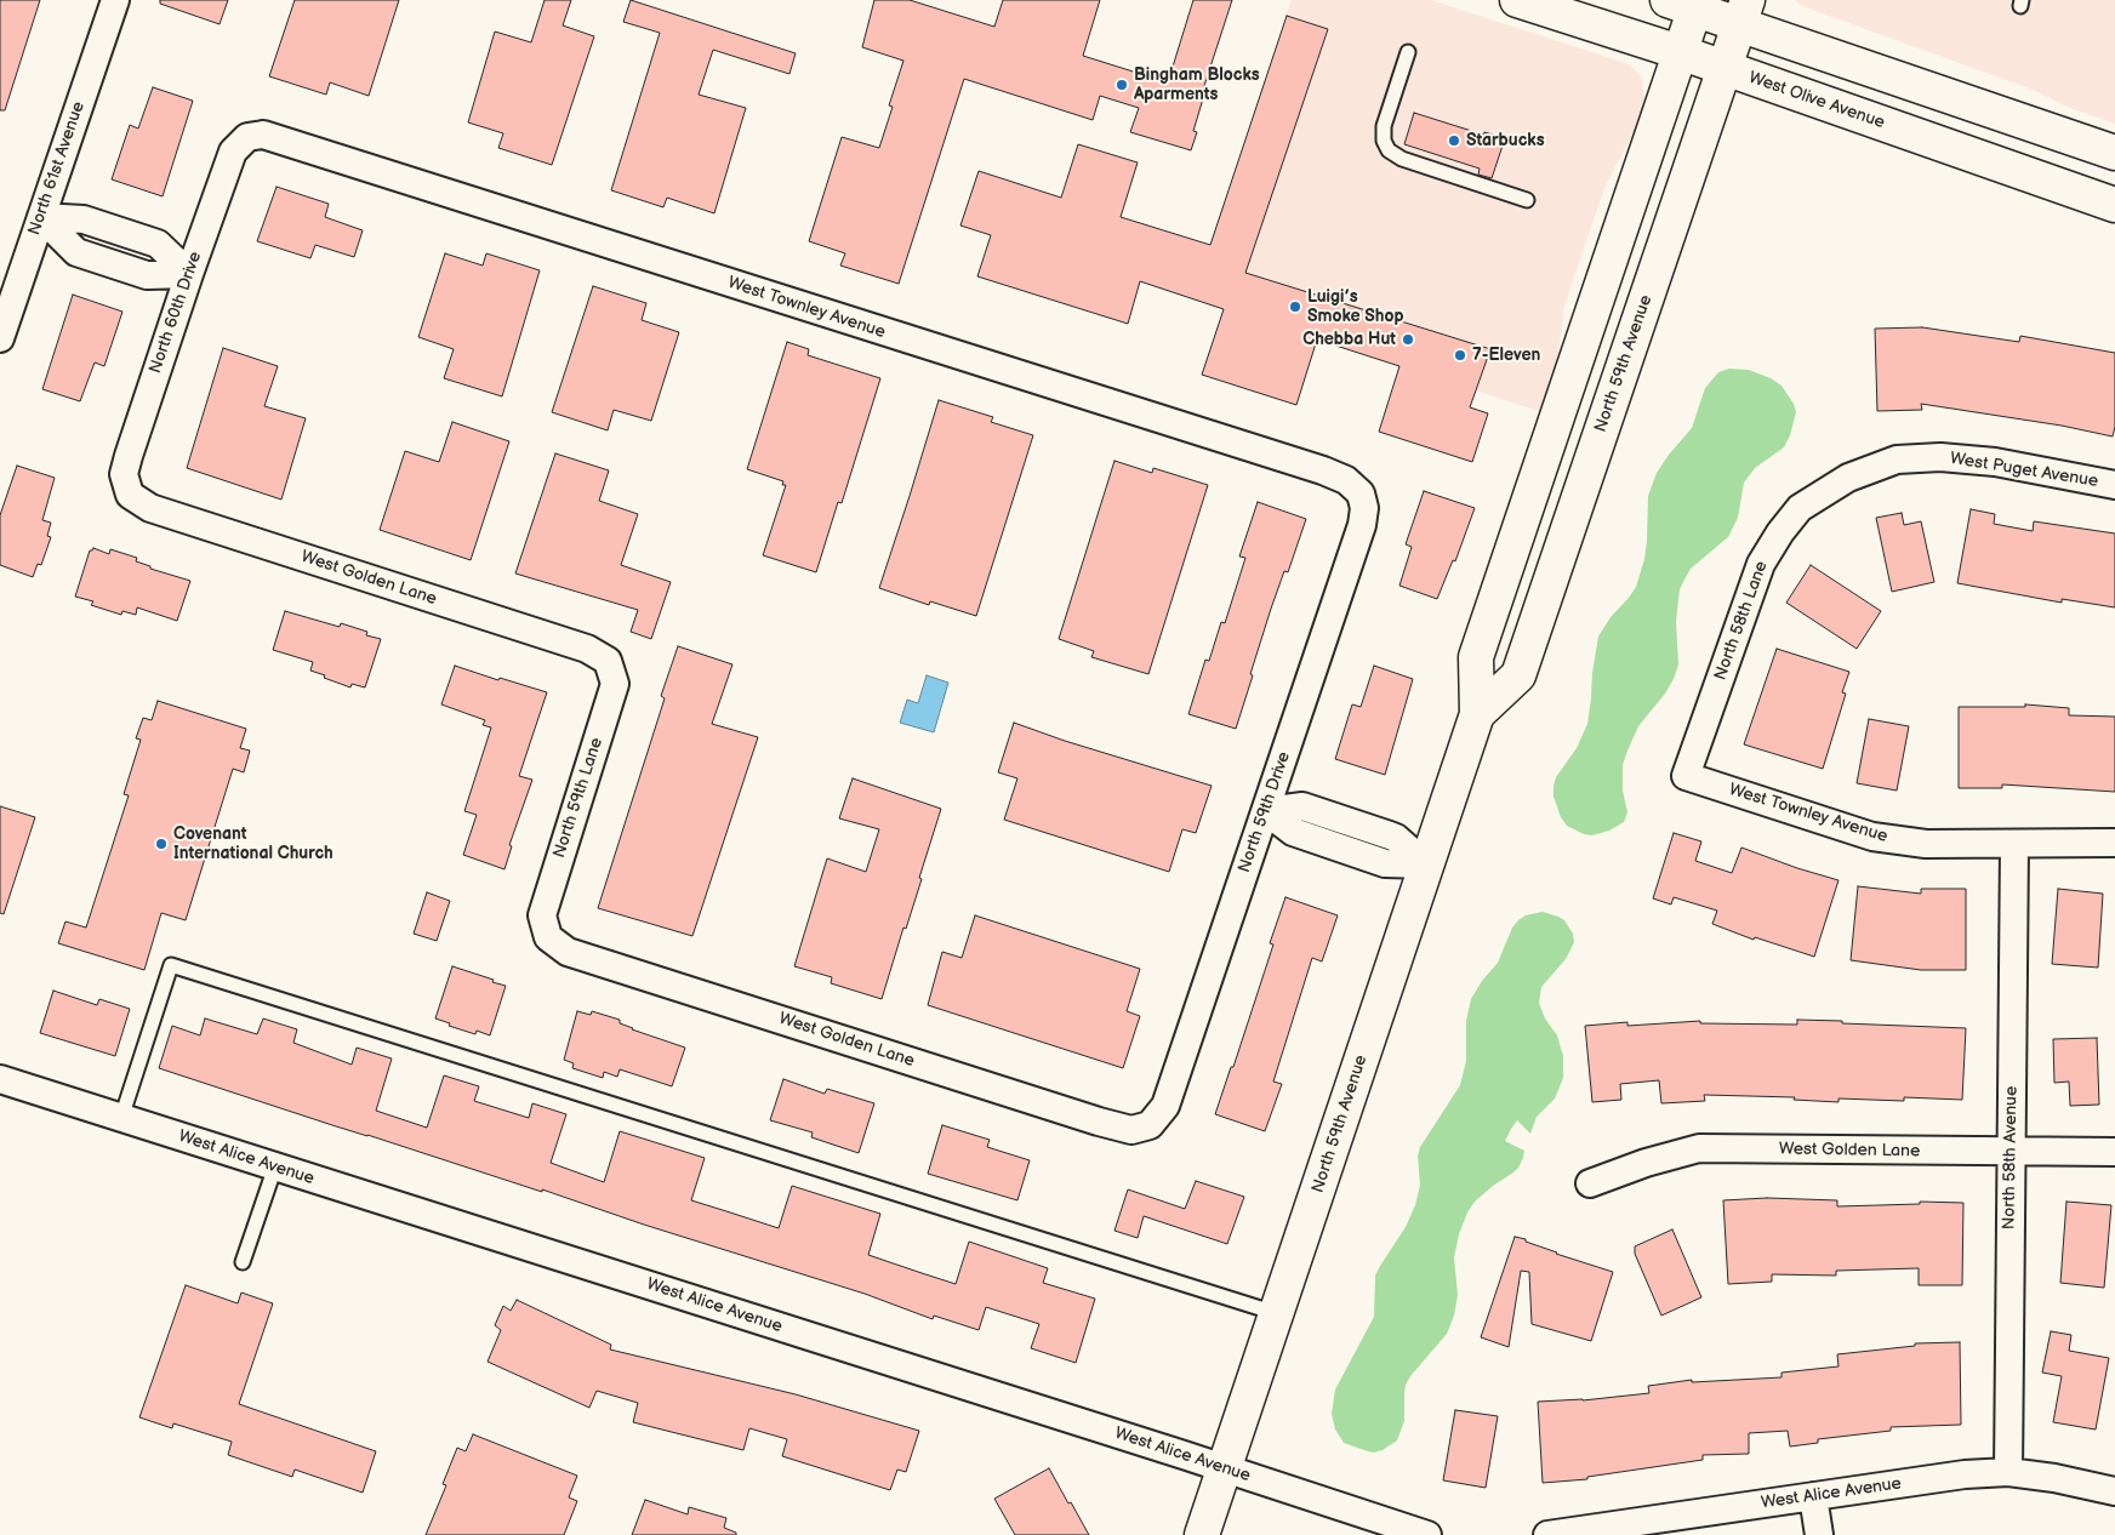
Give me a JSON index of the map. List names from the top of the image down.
{
  "streets": {
    "main road": ["West Olive Avenue", "North 59th Avenue"],
    "street": [
      "North 61st Avenue",
      "West Townley Avenue",
      "North 60th Drive",
      "West Puget Avenue",
      "West Golden Lane",
      "North 58th Lane",
      "North 59th Lane",
      "North 59th Drive",
      "West Alice Avenue",
      "North 58th Avenue"
    ]
  },
  "crossings": [
    ["West Olive Avenue", "North 59th Avenue"],
    ["West Townley Avenue", "North 60th Drive"],
    ["West Townley Avenue", "North 58th Lane"],
    ["West Townley Avenue", "North 59th Drive"],
    ["West Townley Avenue", "North 58th Avenue"],
    ["North 60th Drive", "West Golden Lane"],
    ["North 59th Avenue", "West Alice Avenue"],
    ["West Puget Avenue", "North 58th Lane"],
    ["West Golden Lane", "North 59th Lane"],
    ["West Golden Lane", "North 59th Drive"],
    ["West Golden Lane", "North 58th Avenue"],
    ["West Alice Avenue", "North 58th Avenue"]
  ],
  "places": [
    "Bingham Blocks Aparments",
    "Starbucks",
    "Luigi’s Smoke Shop",
    "Chebba Hut",
    "7-Eleven",
    "Covenant International Church"
  ]
}
